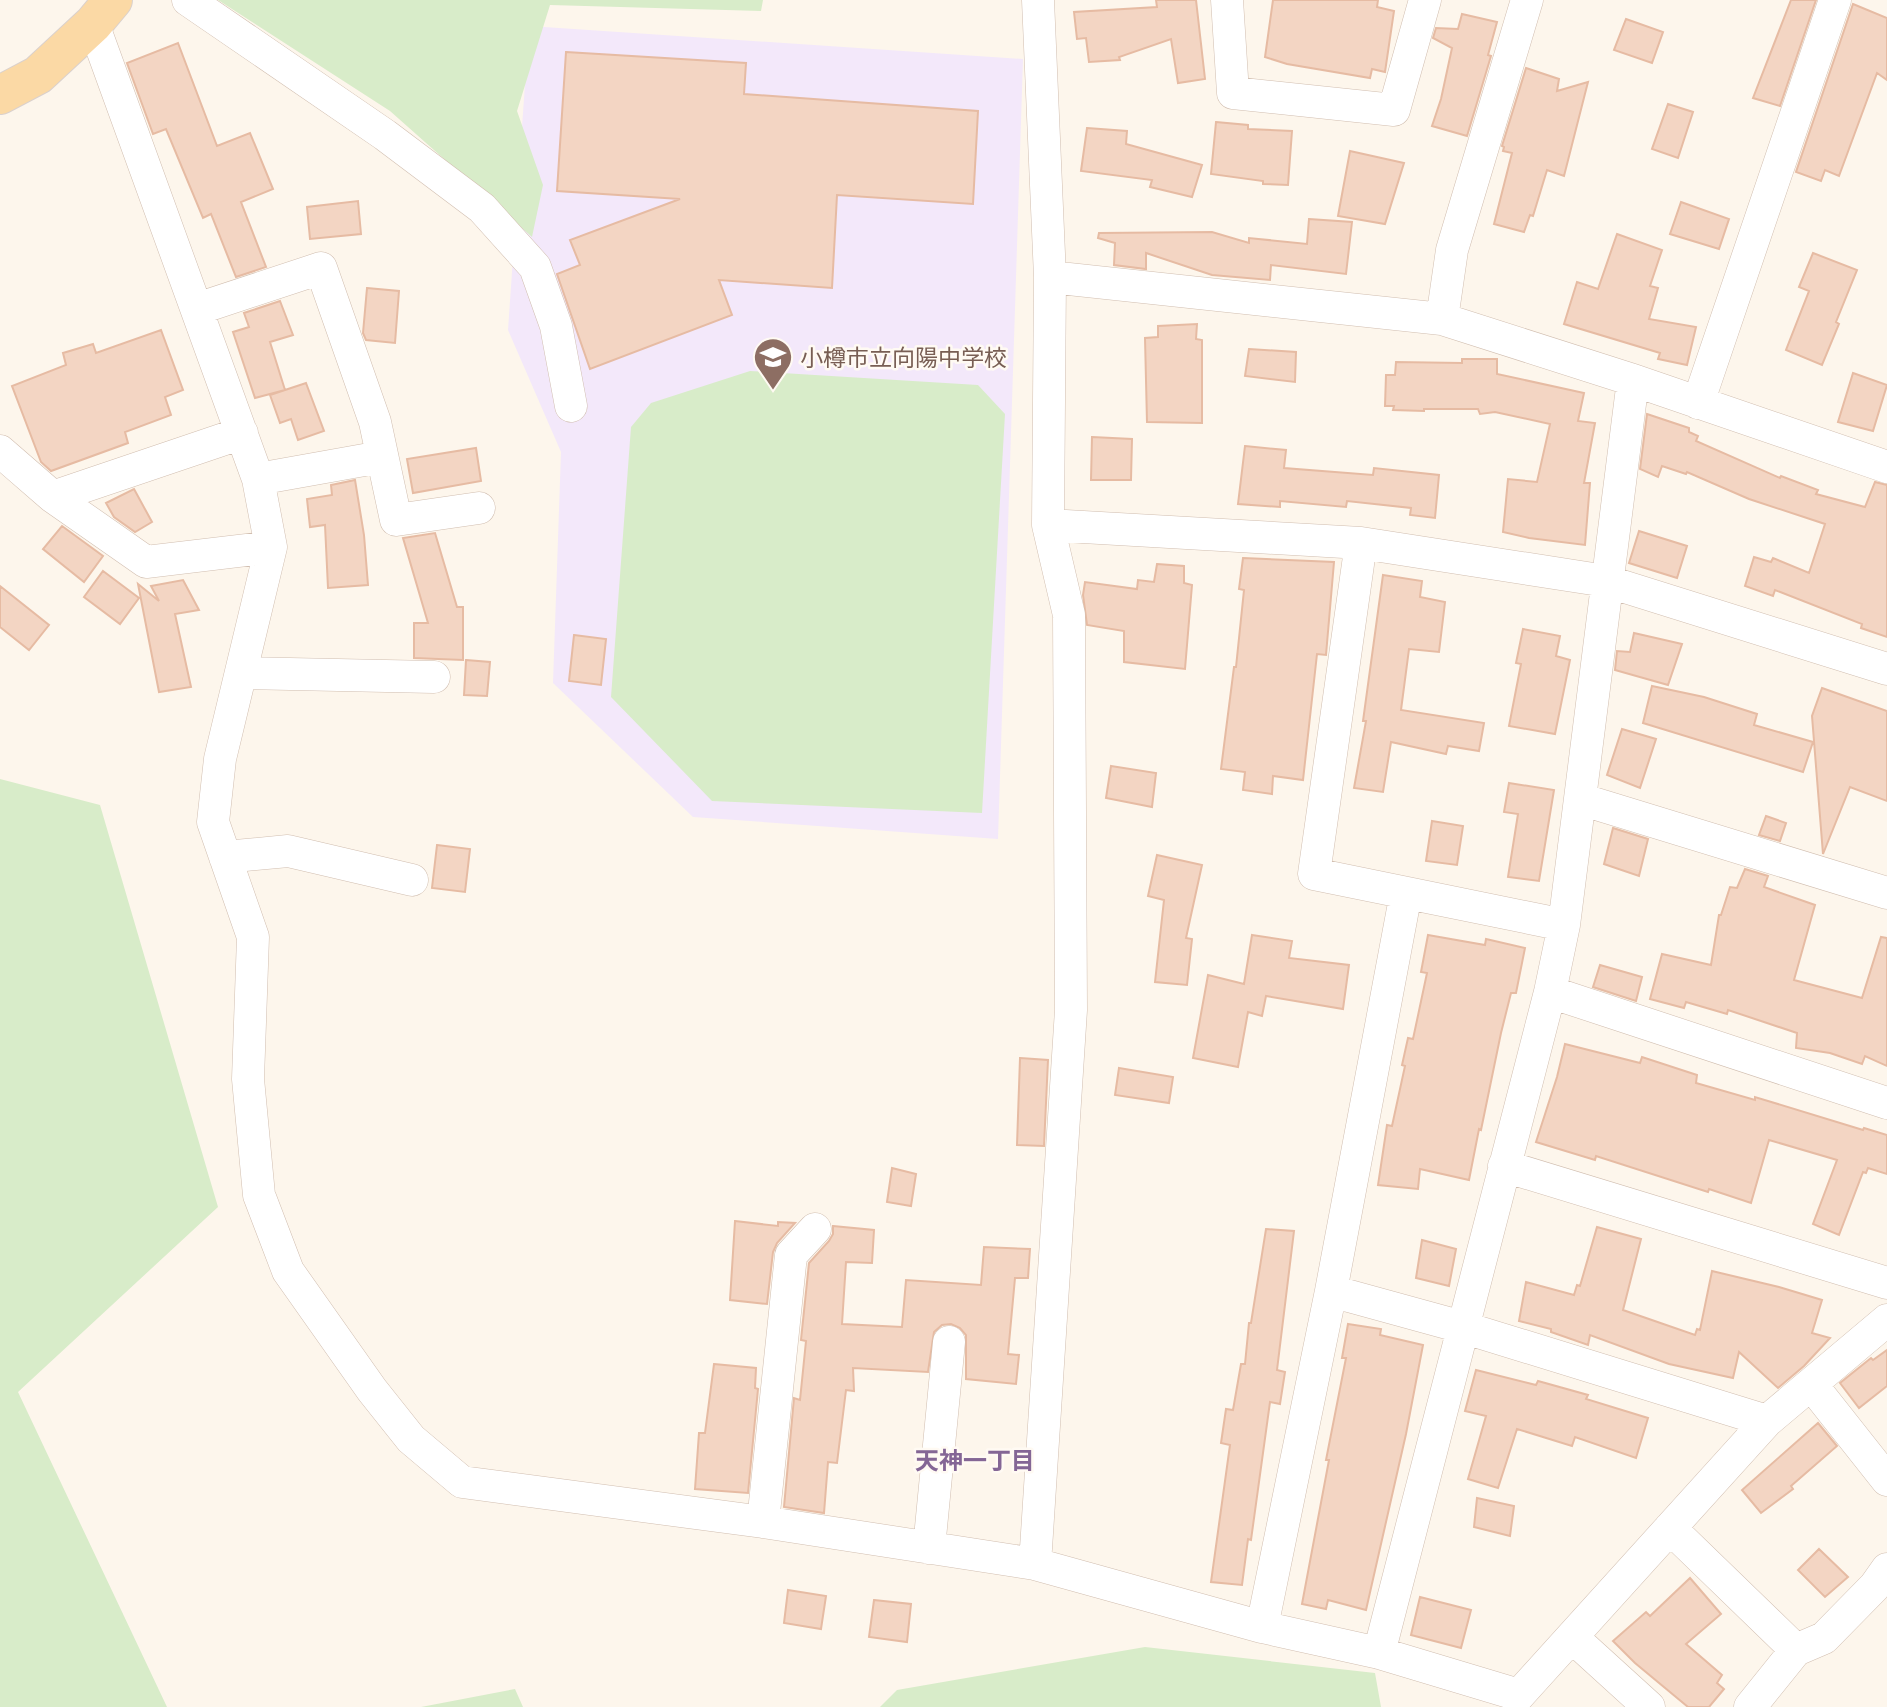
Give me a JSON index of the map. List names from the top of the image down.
{
  "districts": ["天神一丁目"],
  "places": {
    "school or university": ["小樽市立向陽中学校"]
  }
}
